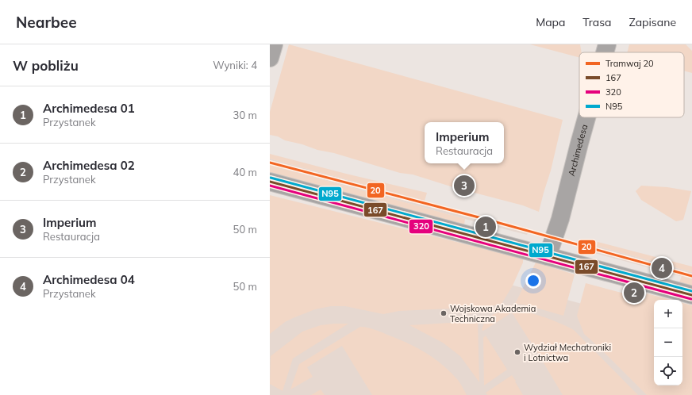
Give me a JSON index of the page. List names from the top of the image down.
{
  "streets": {
    "street": ["Archimedesa"]
  },
  "places": ["Wojskowa Akademia Techniczna", "Wydział Mechatroniki i Lotnictwa"],
  "lines": [
    "tram line 20",
    "transit line N95",
    "transit line 167",
    "transit line 320"
  ],
  "legend": [
    "Tramwaj 20",
    "167",
    "320",
    "N95"
  ],
  "page": {
    "header": "Nearbee",
    "nav": ["Mapa", "Trasa", "Zapisane"],
    "heading": ["W pobliżu", "Wyniki: 4"],
    "list": [
      {
        "mark": "1",
        "name": "Archimedesa 01",
        "note": "Przystanek",
        "value": "30 m"
      },
      {
        "mark": "2",
        "name": "Archimedesa 02",
        "note": "Przystanek",
        "value": "40 m"
      },
      {
        "mark": "3",
        "name": "Imperium",
        "note": "Restauracja",
        "value": "50 m"
      },
      {
        "mark": "4",
        "name": "Archimedesa 04",
        "note": "Przystanek",
        "value": "50 m"
      }
    ],
    "popup": ["Imperium", "Restauracja"],
    "pins": [
      "3",
      "1",
      "4",
      "2"
    ],
    "map_buttons": ["+", "−"]
  }
}
